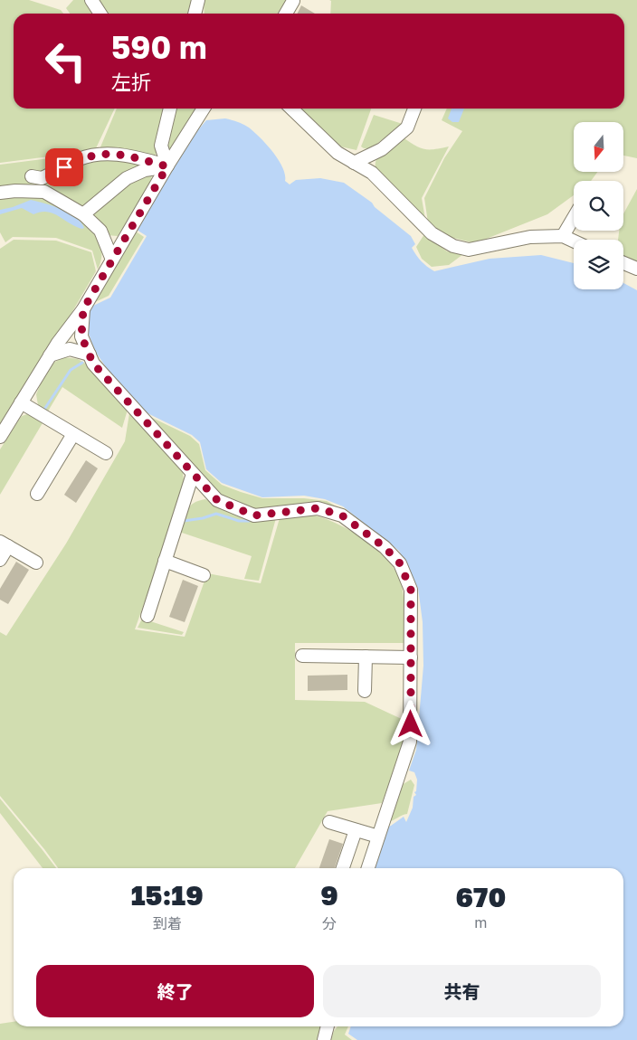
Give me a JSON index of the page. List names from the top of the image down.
{
  "north": "bottom",
  "page": {
    "turn": ["590 m", "左折"],
    "eta": [
      "15:19",
      "到着",
      "9",
      "分",
      "670",
      "m"
    ],
    "buttons": ["終了", "共有"]
  }
}
